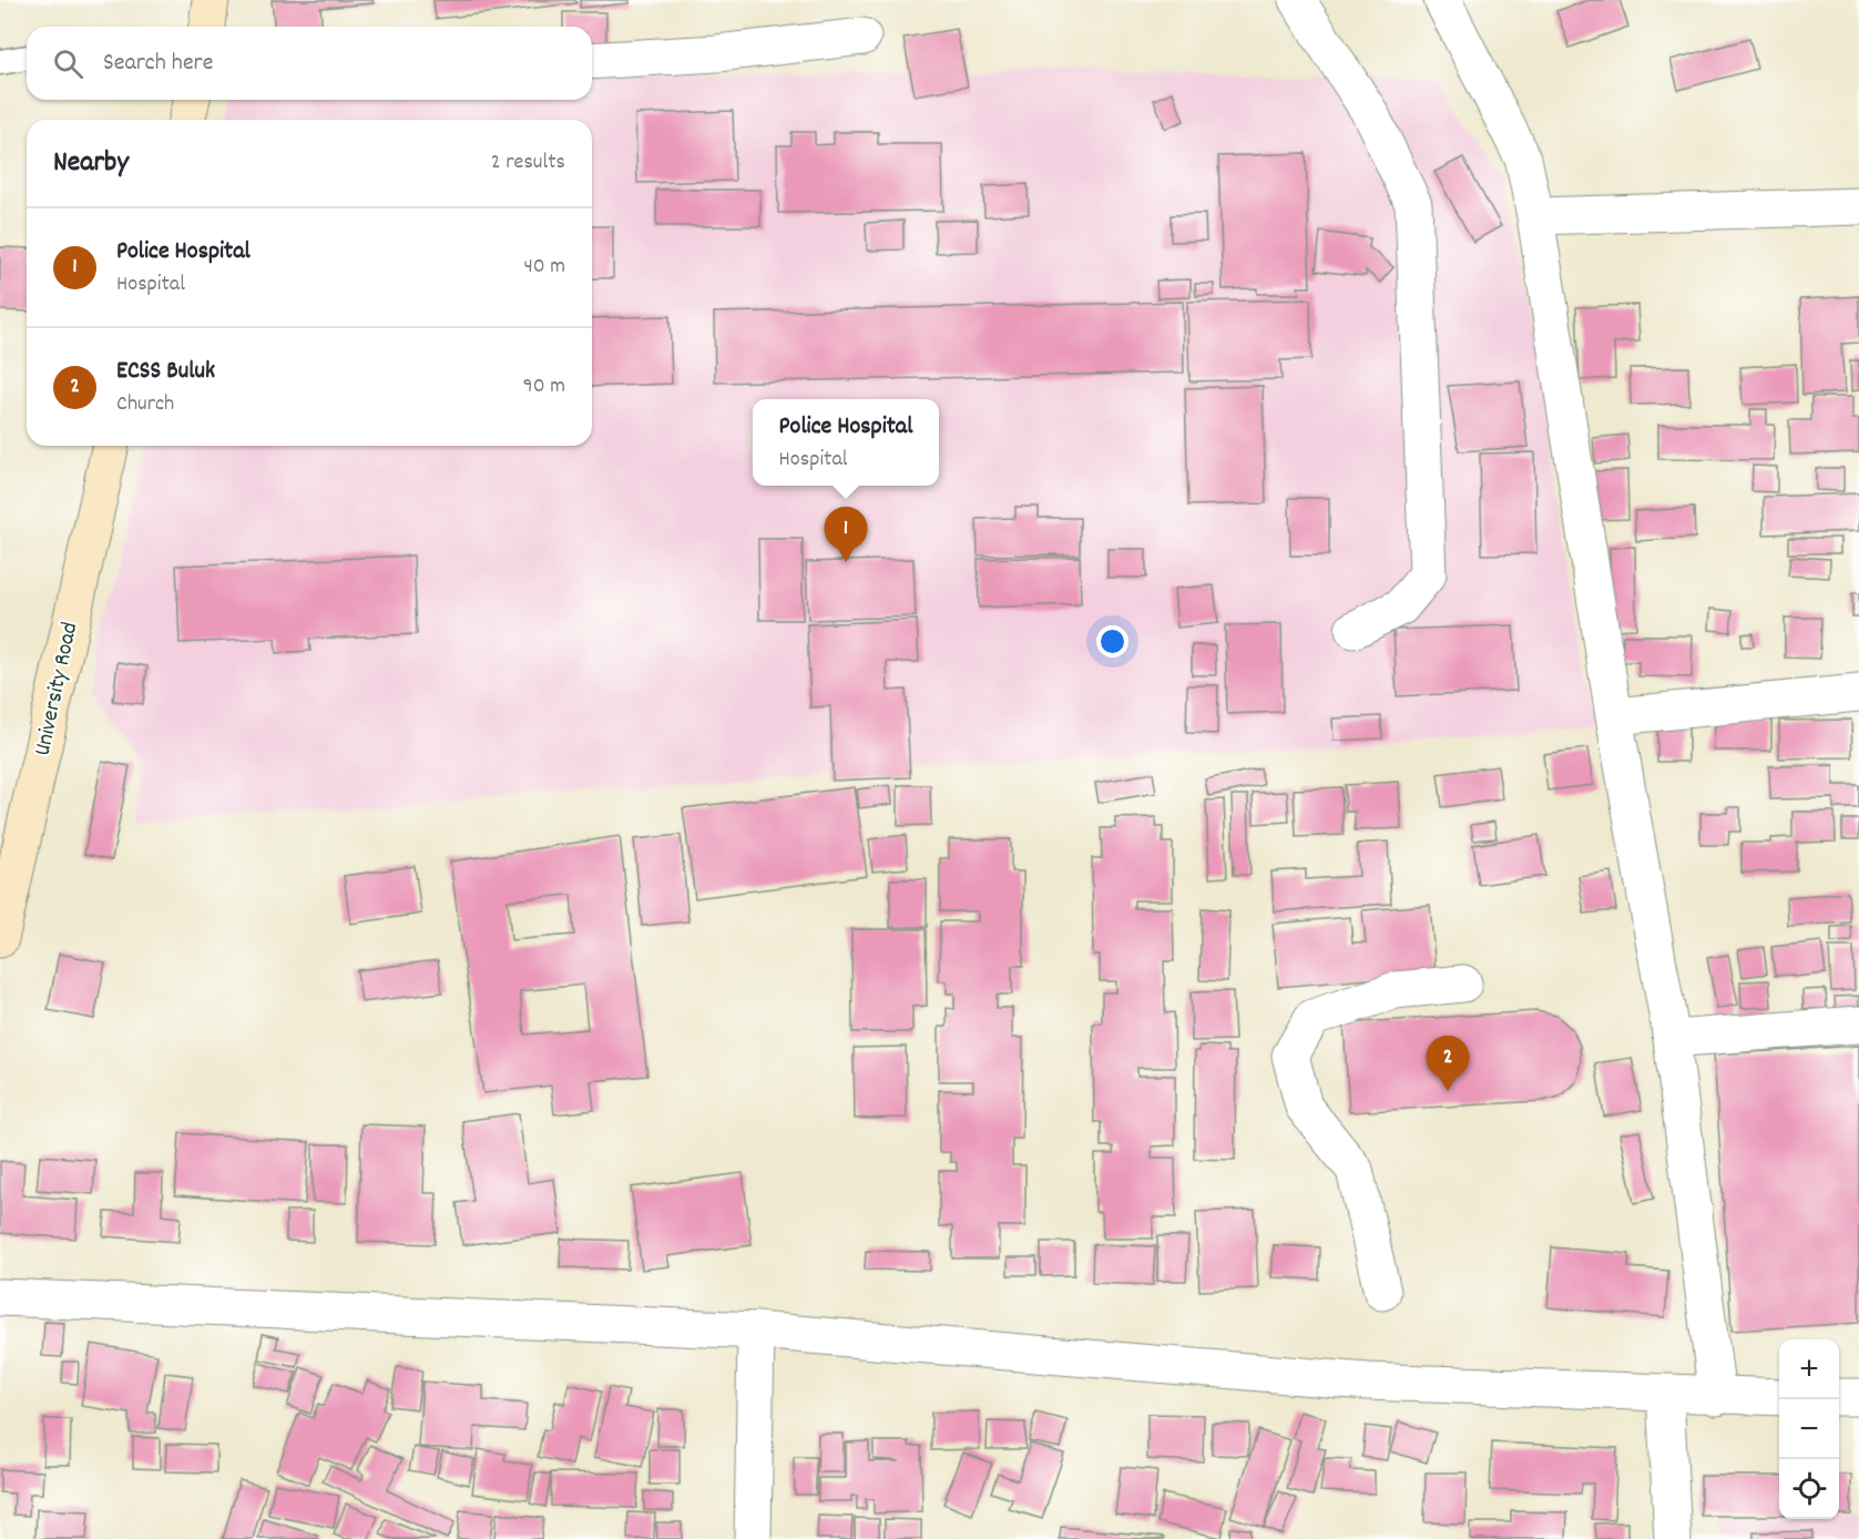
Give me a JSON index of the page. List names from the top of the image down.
{
  "streets": {
    "main road": ["University Road"]
  },
  "page": {
    "search": "Search here",
    "heading": ["Nearby", "2 results"],
    "list": [
      {
        "mark": "1",
        "name": "Police Hospital",
        "note": "Hospital",
        "value": "40 m"
      },
      {
        "mark": "2",
        "name": "ECSS Buluk",
        "note": "Church",
        "value": "90 m"
      }
    ],
    "popup": ["Police Hospital", "Hospital"],
    "pins": ["1", "2"],
    "map_buttons": ["+", "−"]
  }
}
